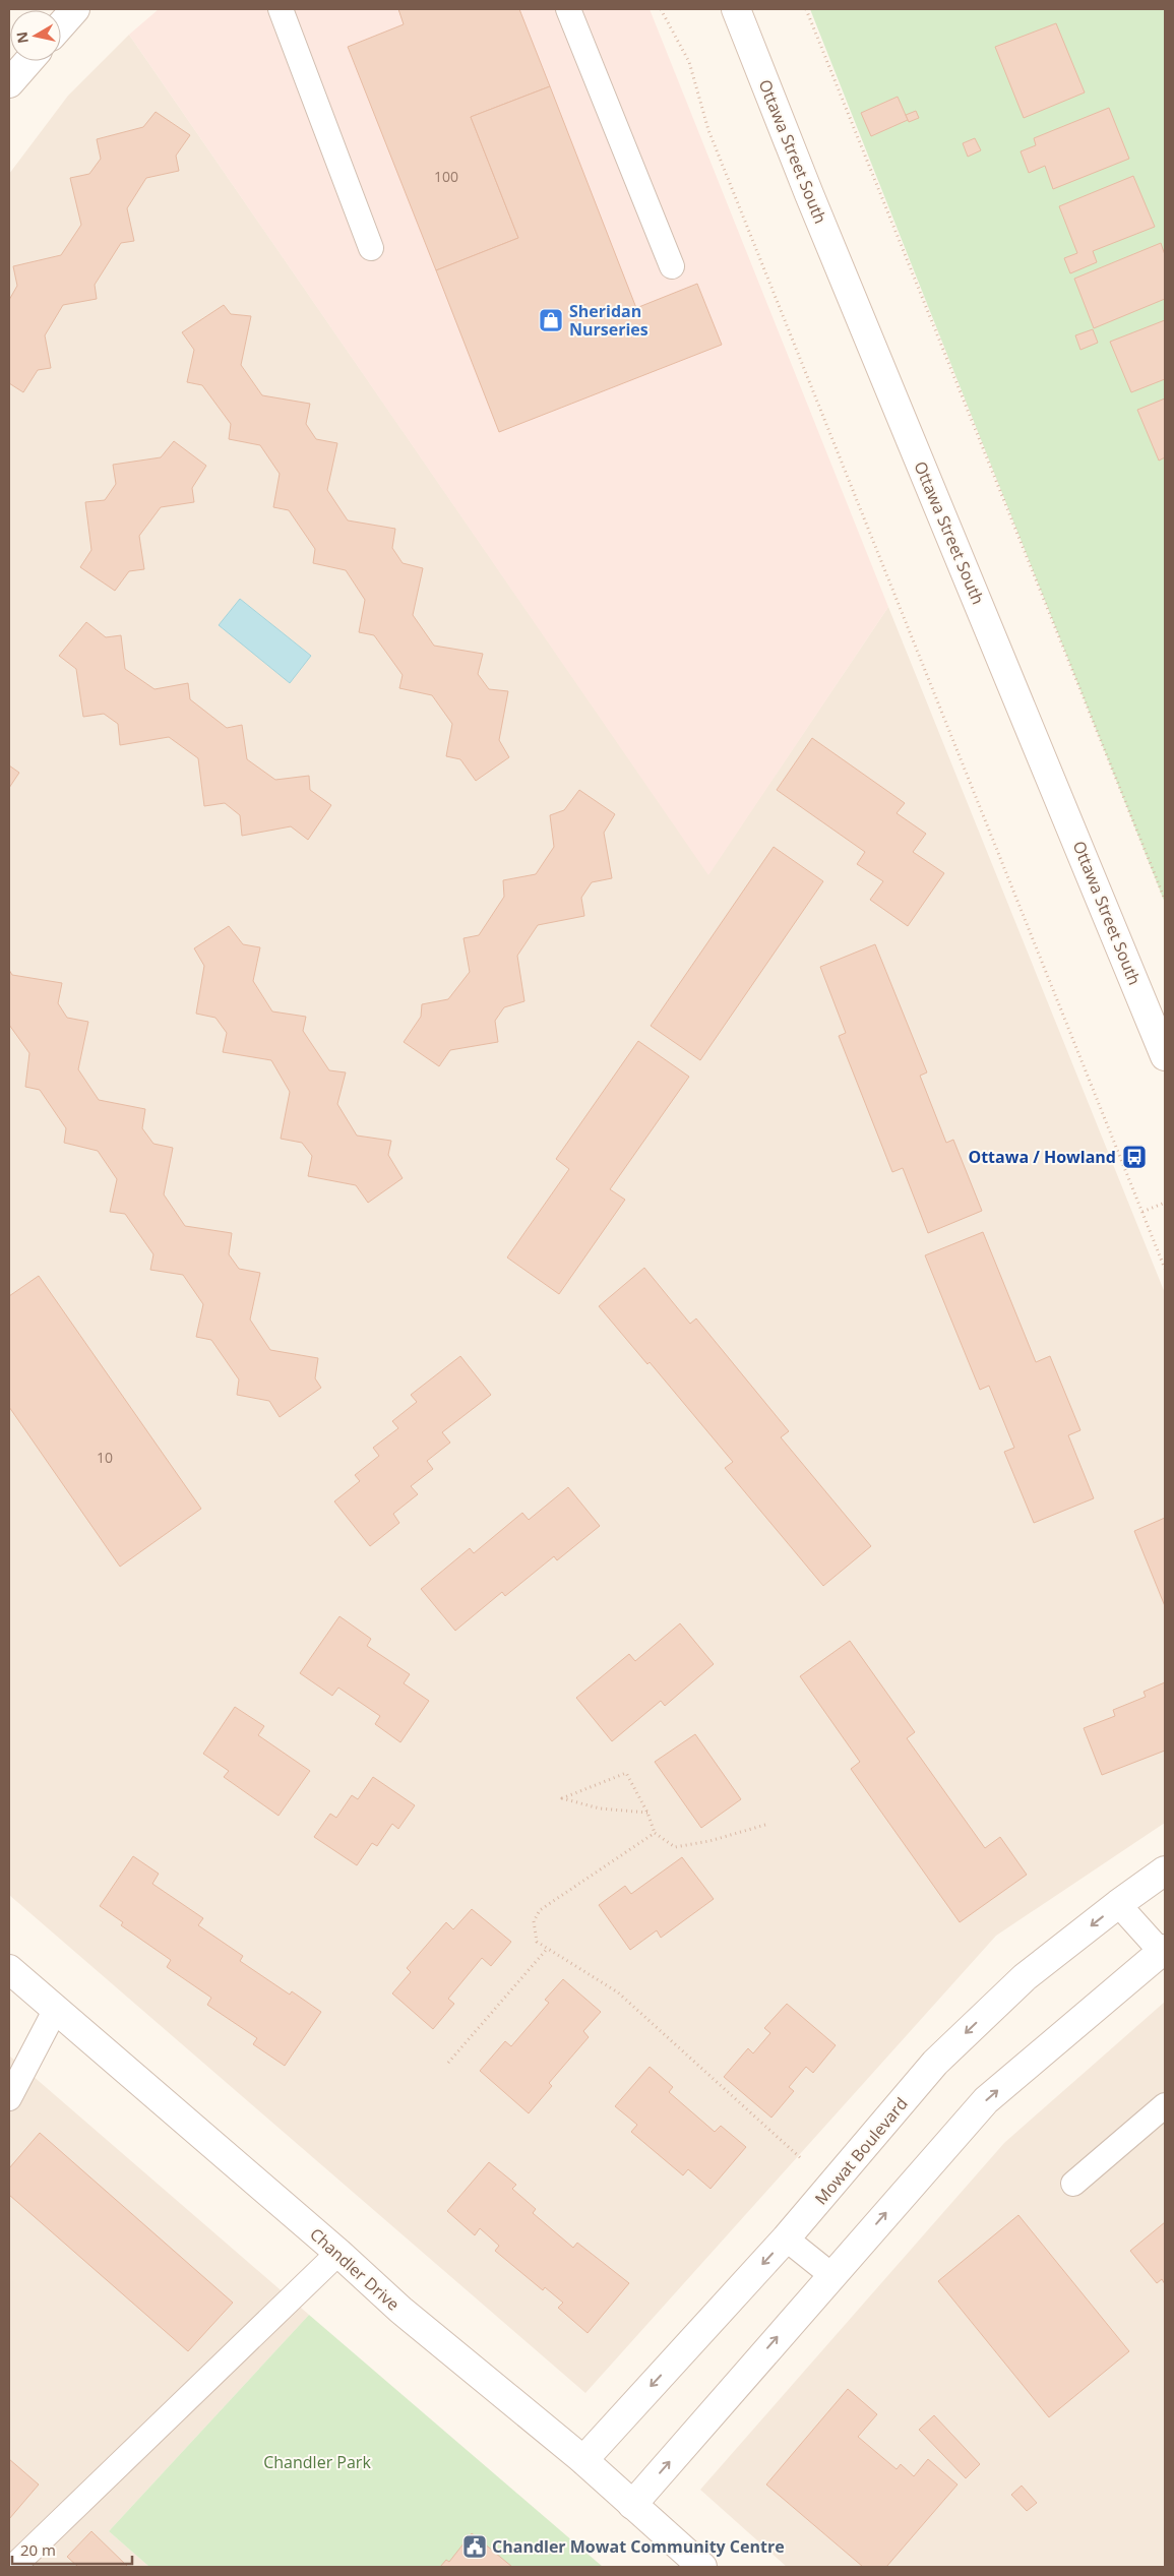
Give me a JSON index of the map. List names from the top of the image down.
{
  "streets": {
    "street": ["Ottawa Street South", "Mowat Boulevard", "Chandler Drive"]
  },
  "crossings": [
    ["Mowat Boulevard", "Chandler Drive"]
  ],
  "parks": ["Chandler Park"],
  "places": {
    "shop": ["Sheridan Nurseries"],
    "bus stop": ["Ottawa / Howland"],
    "public building": ["Chandler Mowat Community Centre"]
  },
  "house_numbers": ["100", "10"],
  "scale_bar": "20 m",
  "north": "left"
}
